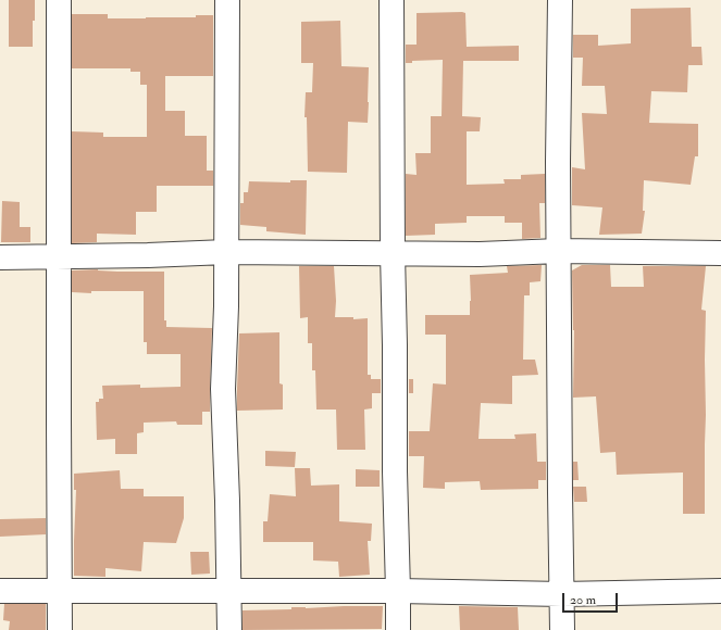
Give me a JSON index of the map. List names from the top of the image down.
{
  "scale_bar": "20 m"
}
